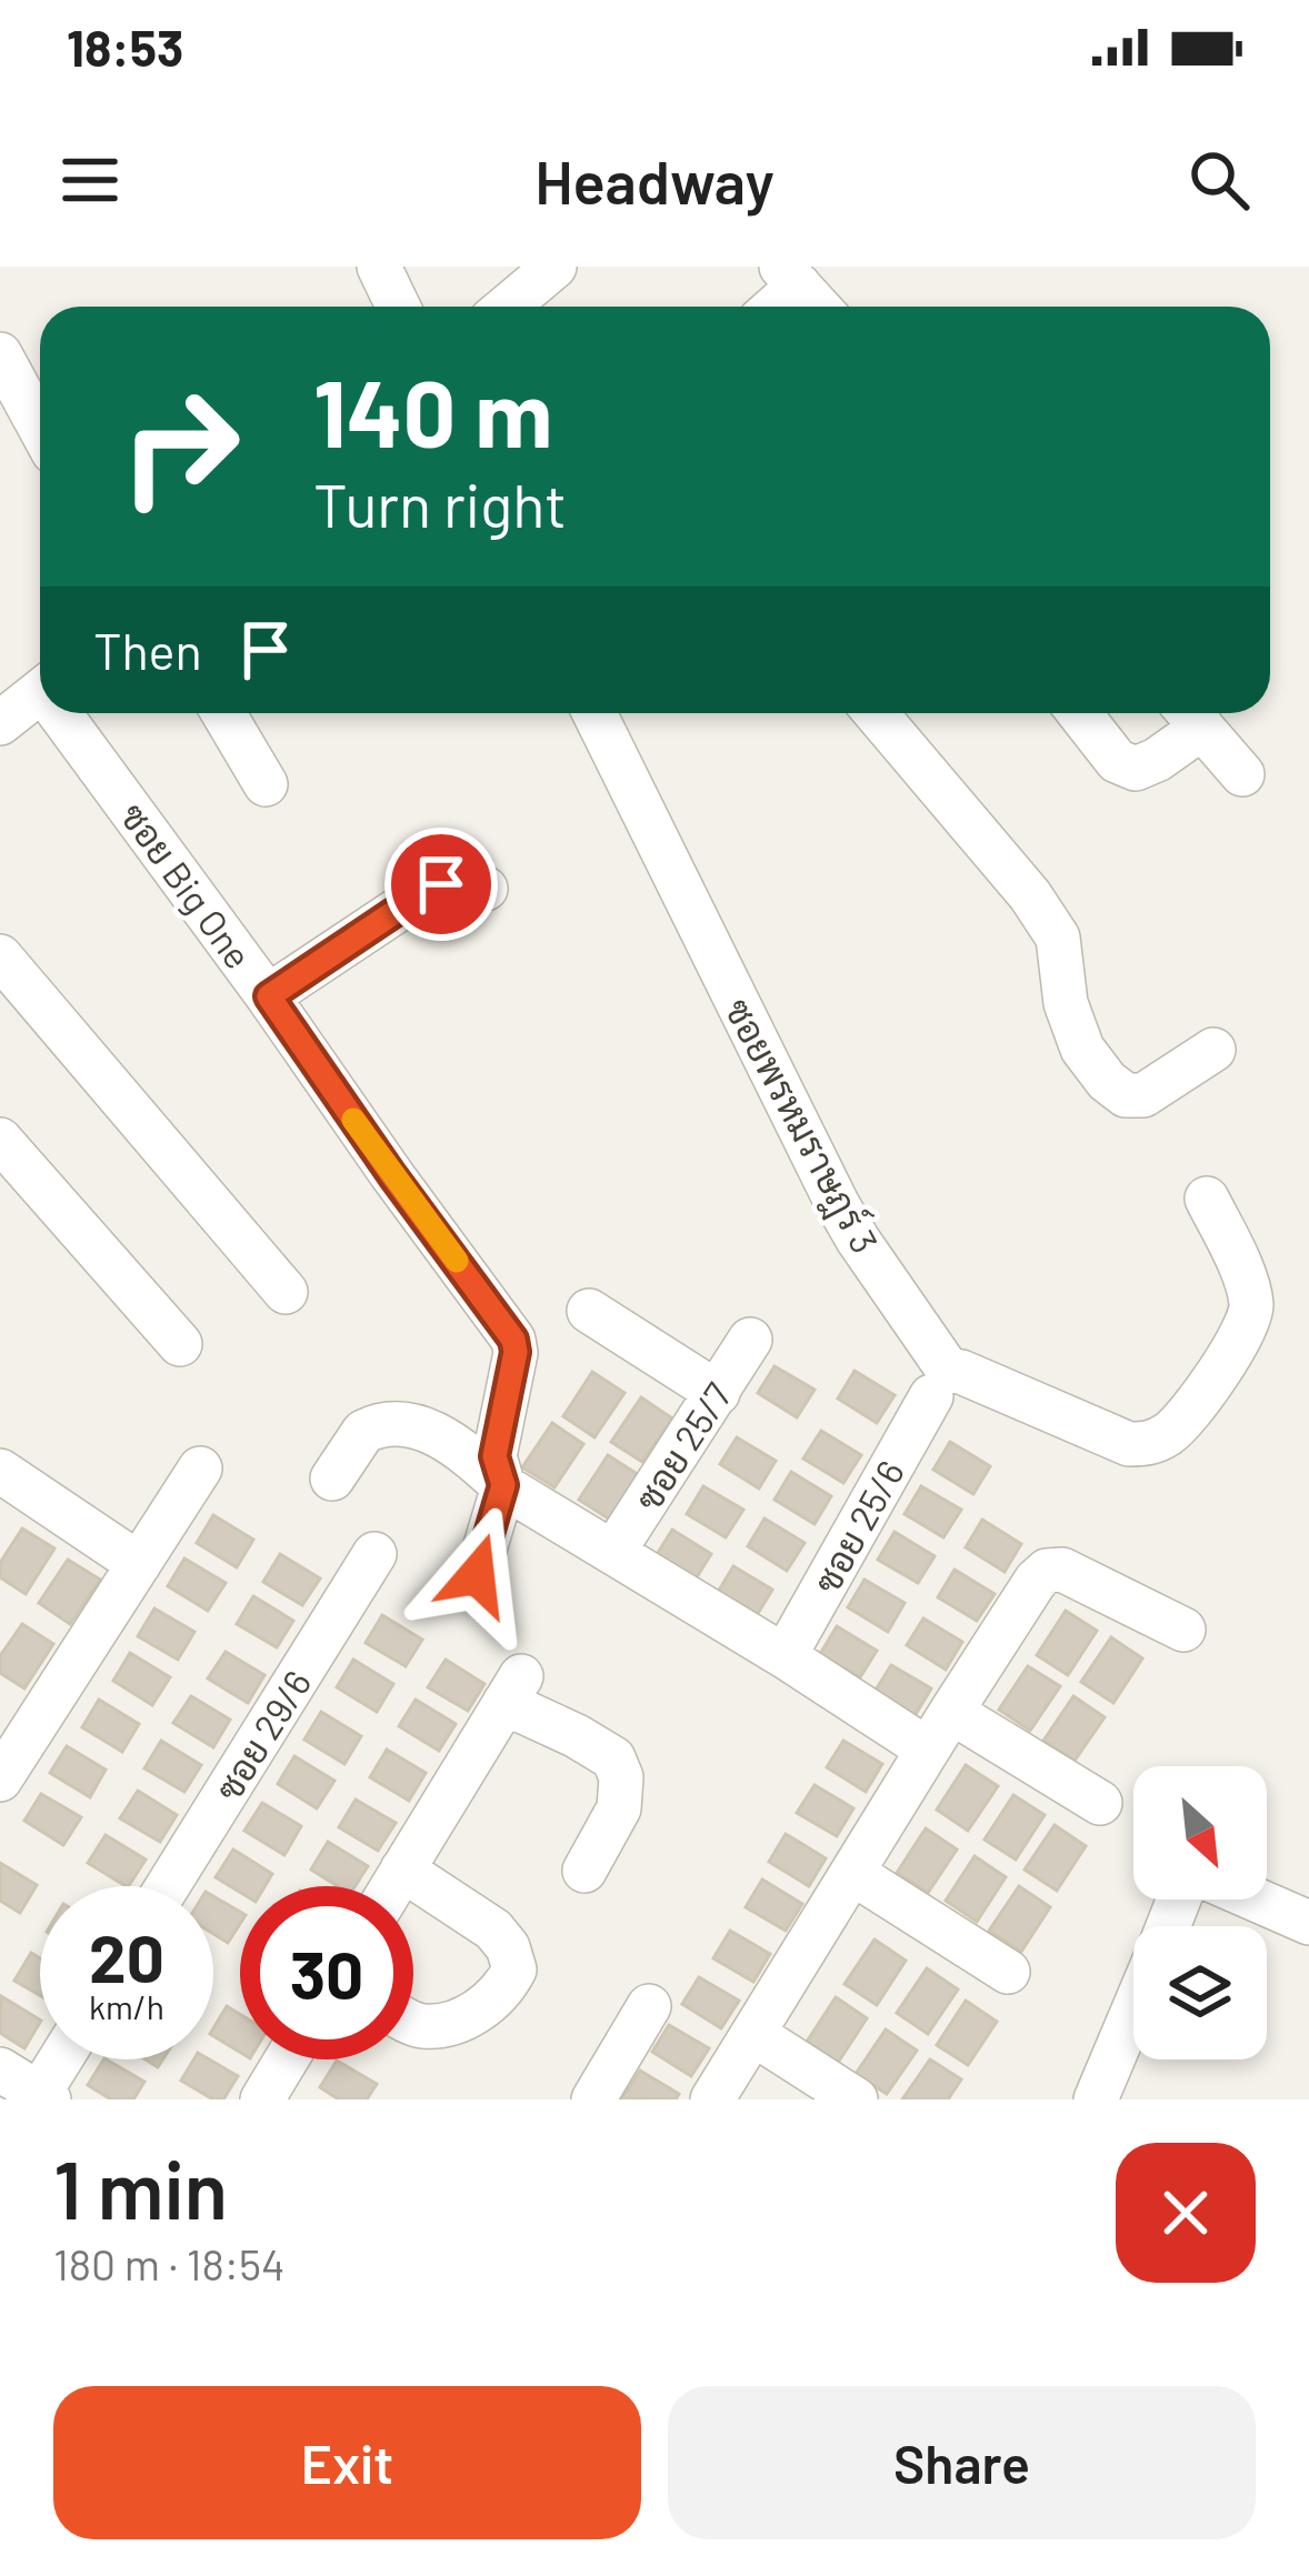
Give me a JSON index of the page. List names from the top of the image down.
{
  "streets": {
    "street": [
      "ซอย Big One",
      "ซอยพรหมราษฎร์ 3",
      "ซอย 25/7",
      "ซอย 25/6",
      "ซอย 29/6"
    ]
  },
  "north": "bottom right",
  "page": {
    "status": "18:53",
    "header": "Headway",
    "turn": ["140 m", "Turn right"],
    "then": "Then",
    "speed": "20 km/h",
    "limit": "30",
    "heading": ["1 min", "180 m · 18:54"],
    "buttons": ["Exit", "Share"]
  }
}
